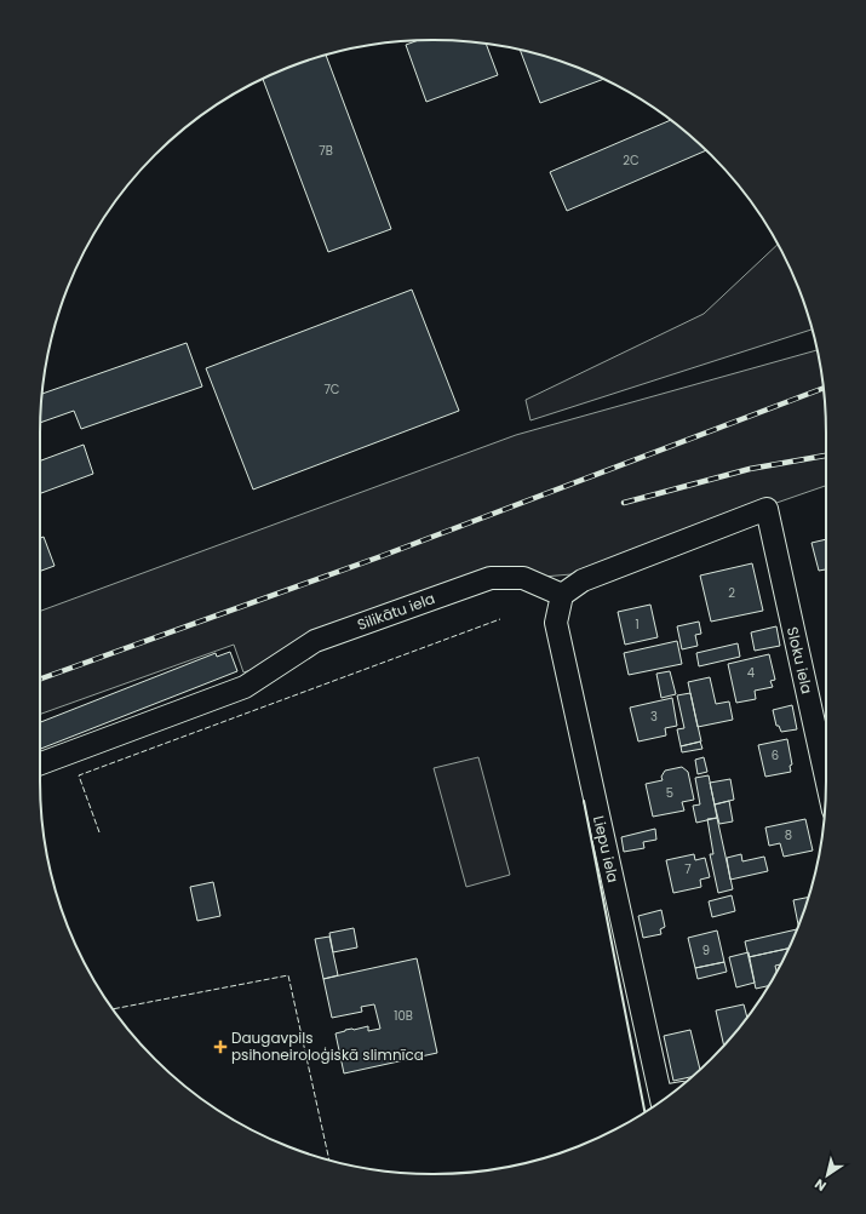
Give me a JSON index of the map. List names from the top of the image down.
{
  "streets": {
    "street": ["Silikātu iela", "Sloku iela", "Liepu iela"]
  },
  "crossings": [
    ["Silikātu iela", "Sloku iela"],
    ["Silikātu iela", "Liepu iela"],
    ["Sloku iela", "Liepu iela"]
  ],
  "places": {
    "health": ["Daugavpils psihoneiroloģiskā slimnīca"]
  },
  "house_numbers": [
    "7B",
    "2C",
    "7C",
    "2",
    "1",
    "4",
    "3",
    "6",
    "5",
    "8",
    "7",
    "9",
    "10B"
  ],
  "north": "bottom left"
}
